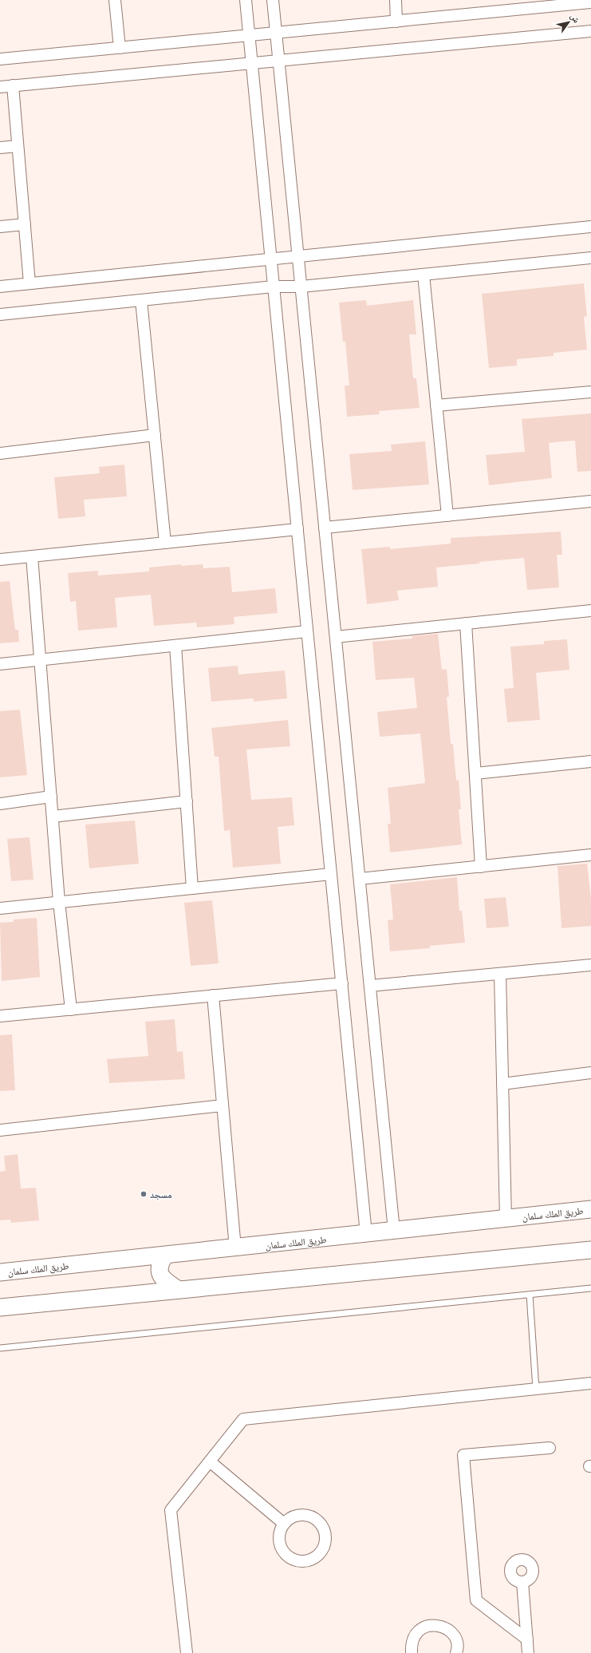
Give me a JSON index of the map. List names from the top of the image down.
{
  "streets": {
    "main road": ["طريق الملك سلمان"]
  },
  "places": ["مسجد"],
  "north": "top right"
}
